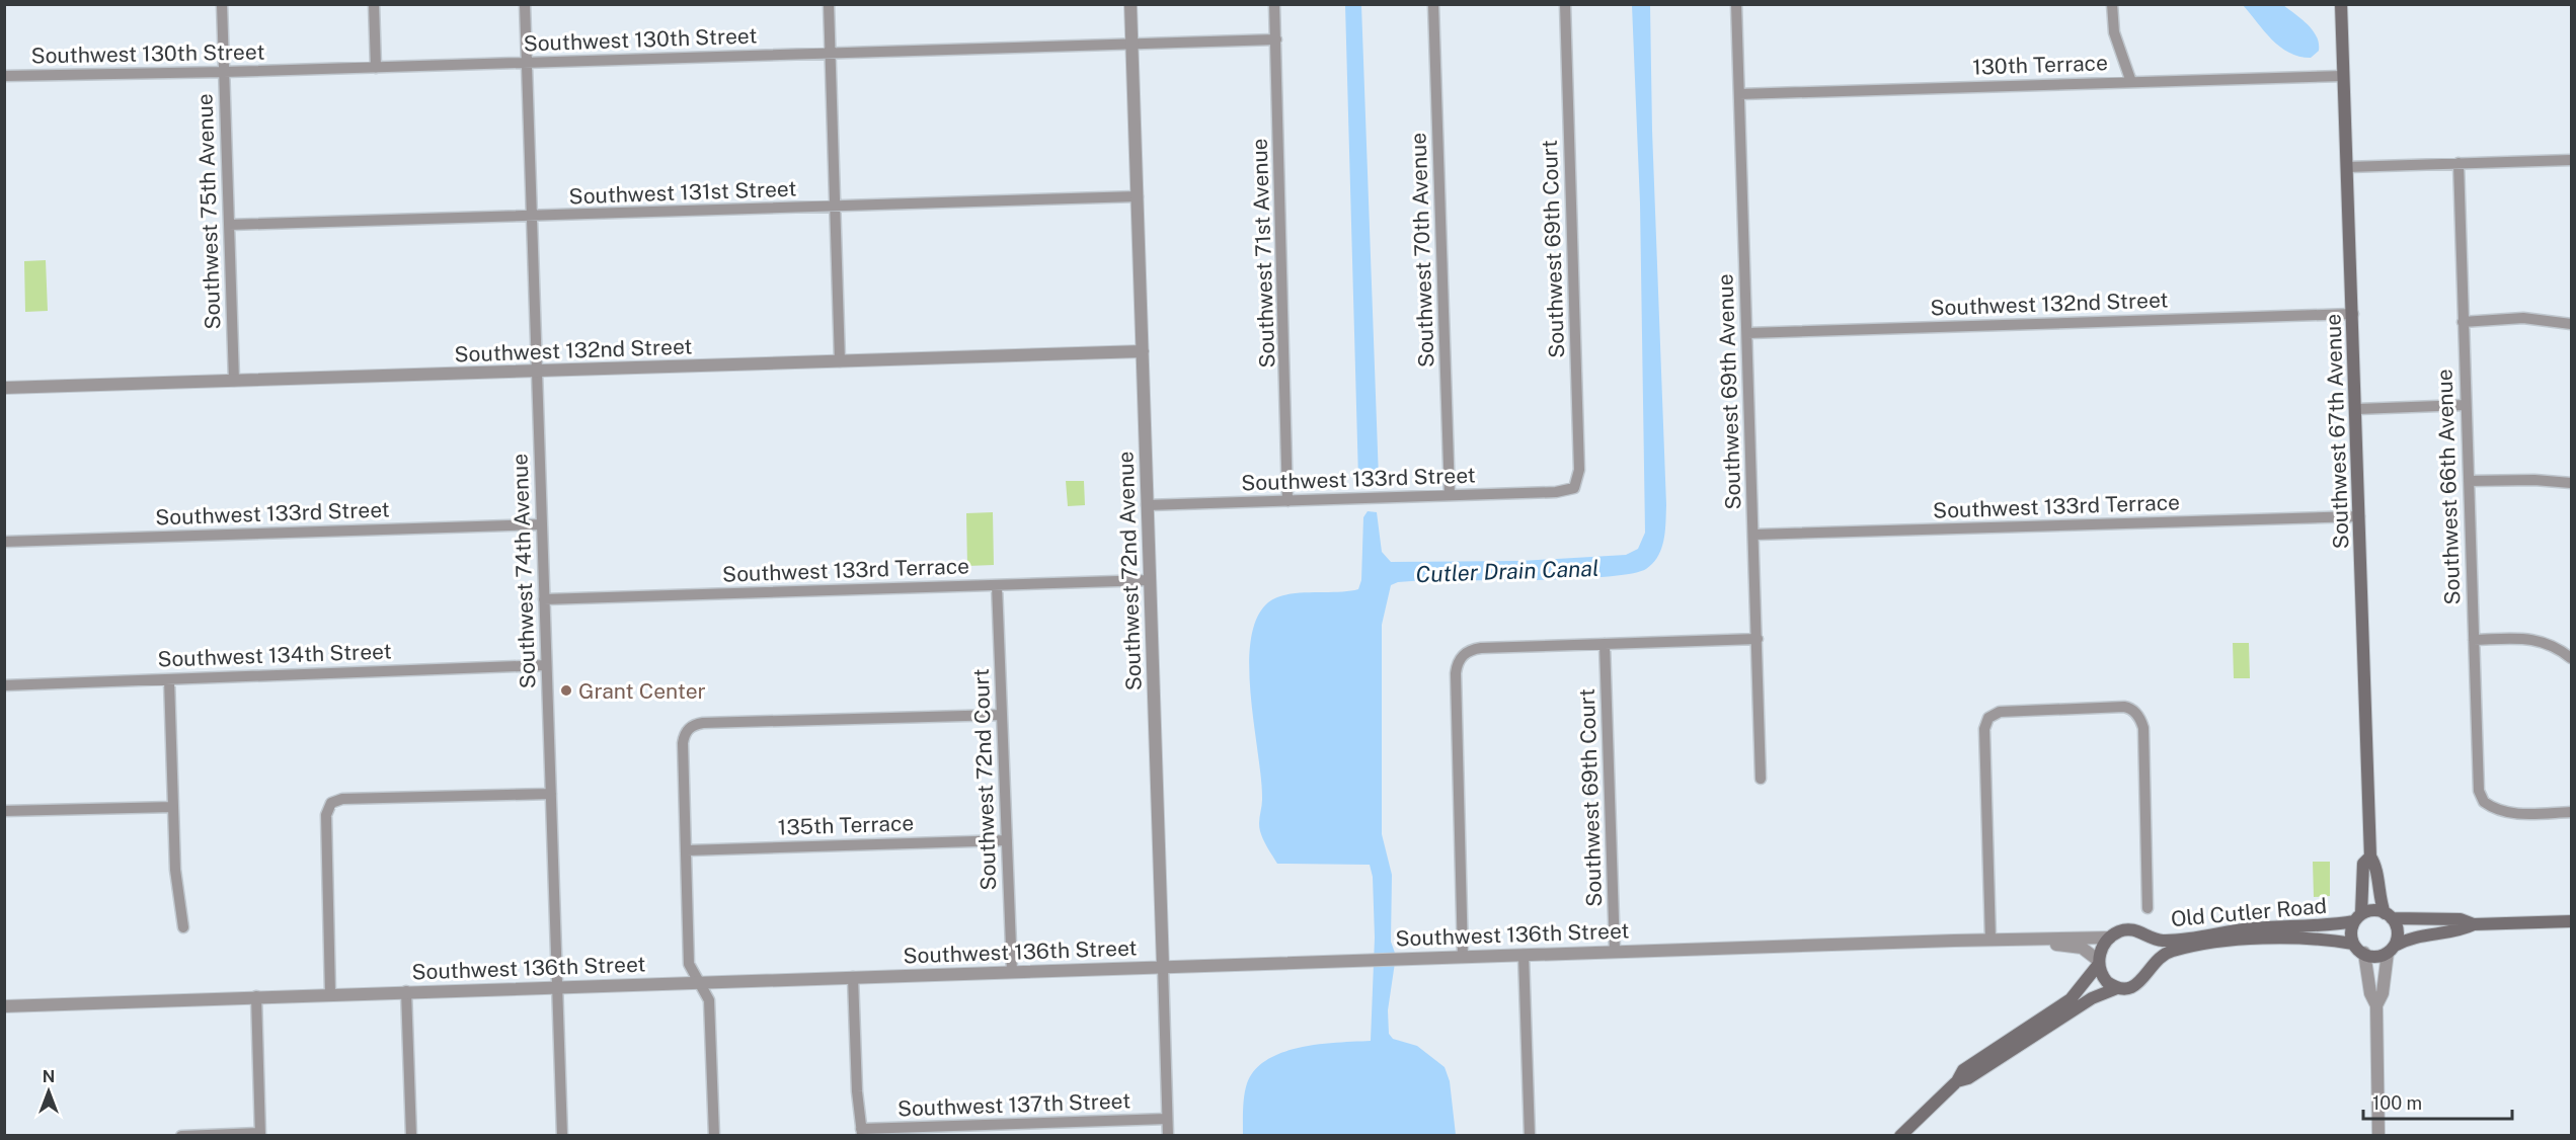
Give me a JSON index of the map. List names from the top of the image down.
{
  "streets": {
    "main road": ["Southwest 67th Avenue", "Old Cutler Road"],
    "street": [
      "Southwest 130th Street",
      "130th Terrace",
      "Southwest 131st Street",
      "Southwest 75th Avenue",
      "Southwest 69th Court",
      "Southwest 70th Avenue",
      "Southwest 71st Avenue",
      "Southwest 132nd Street",
      "Southwest 69th Avenue",
      "Southwest 133rd Street",
      "Southwest 66th Avenue",
      "Southwest 133rd Terrace",
      "Southwest 74th Avenue",
      "Southwest 72nd Avenue",
      "Southwest 134th Street",
      "Southwest 72nd Court",
      "135th Terrace",
      "Southwest 136th Street",
      "Southwest 137th Street"
    ]
  },
  "crossings": [
    ["Southwest 130th Street", "Southwest 75th Avenue"],
    ["Southwest 130th Street", "Southwest 71st Avenue"],
    ["Southwest 130th Street", "Southwest 74th Avenue"],
    ["Southwest 130th Street", "Southwest 72nd Avenue"],
    ["130th Terrace", "Southwest 69th Avenue"],
    ["130th Terrace", "Southwest 67th Avenue"],
    ["Southwest 131st Street", "Southwest 75th Avenue"],
    ["Southwest 131st Street", "Southwest 74th Avenue"],
    ["Southwest 131st Street", "Southwest 72nd Avenue"],
    ["Southwest 75th Avenue", "Southwest 132nd Street"],
    ["Southwest 69th Court", "Southwest 133rd Street"],
    ["Southwest 69th Court", "Southwest 136th Street"],
    ["Southwest 70th Avenue", "Southwest 133rd Street"],
    ["Southwest 71st Avenue", "Southwest 133rd Street"],
    ["Southwest 132nd Street", "Southwest 69th Avenue"],
    ["Southwest 132nd Street", "Southwest 67th Avenue"],
    ["Southwest 132nd Street", "Southwest 74th Avenue"],
    ["Southwest 132nd Street", "Southwest 72nd Avenue"],
    ["Southwest 69th Avenue", "Southwest 133rd Terrace"],
    ["Southwest 67th Avenue", "Southwest 133rd Terrace"],
    ["Southwest 67th Avenue", "Old Cutler Road"],
    ["Southwest 133rd Street", "Southwest 74th Avenue"],
    ["Southwest 133rd Street", "Southwest 72nd Avenue"],
    ["Southwest 133rd Terrace", "Southwest 74th Avenue"],
    ["Southwest 133rd Terrace", "Southwest 72nd Avenue"],
    ["Southwest 133rd Terrace", "Southwest 72nd Court"],
    ["Southwest 74th Avenue", "Southwest 134th Street"],
    ["Southwest 74th Avenue", "Southwest 136th Street"],
    ["Southwest 72nd Avenue", "Southwest 136th Street"],
    ["Southwest 72nd Avenue", "Southwest 137th Street"],
    ["Southwest 72nd Court", "135th Terrace"],
    ["Southwest 72nd Court", "Southwest 136th Street"],
    ["Old Cutler Road", "Southwest 136th Street"]
  ],
  "water": ["Cutler Drain Canal"],
  "places": ["Grant Center"],
  "scale_bar": "100 m",
  "north": "top"
}
